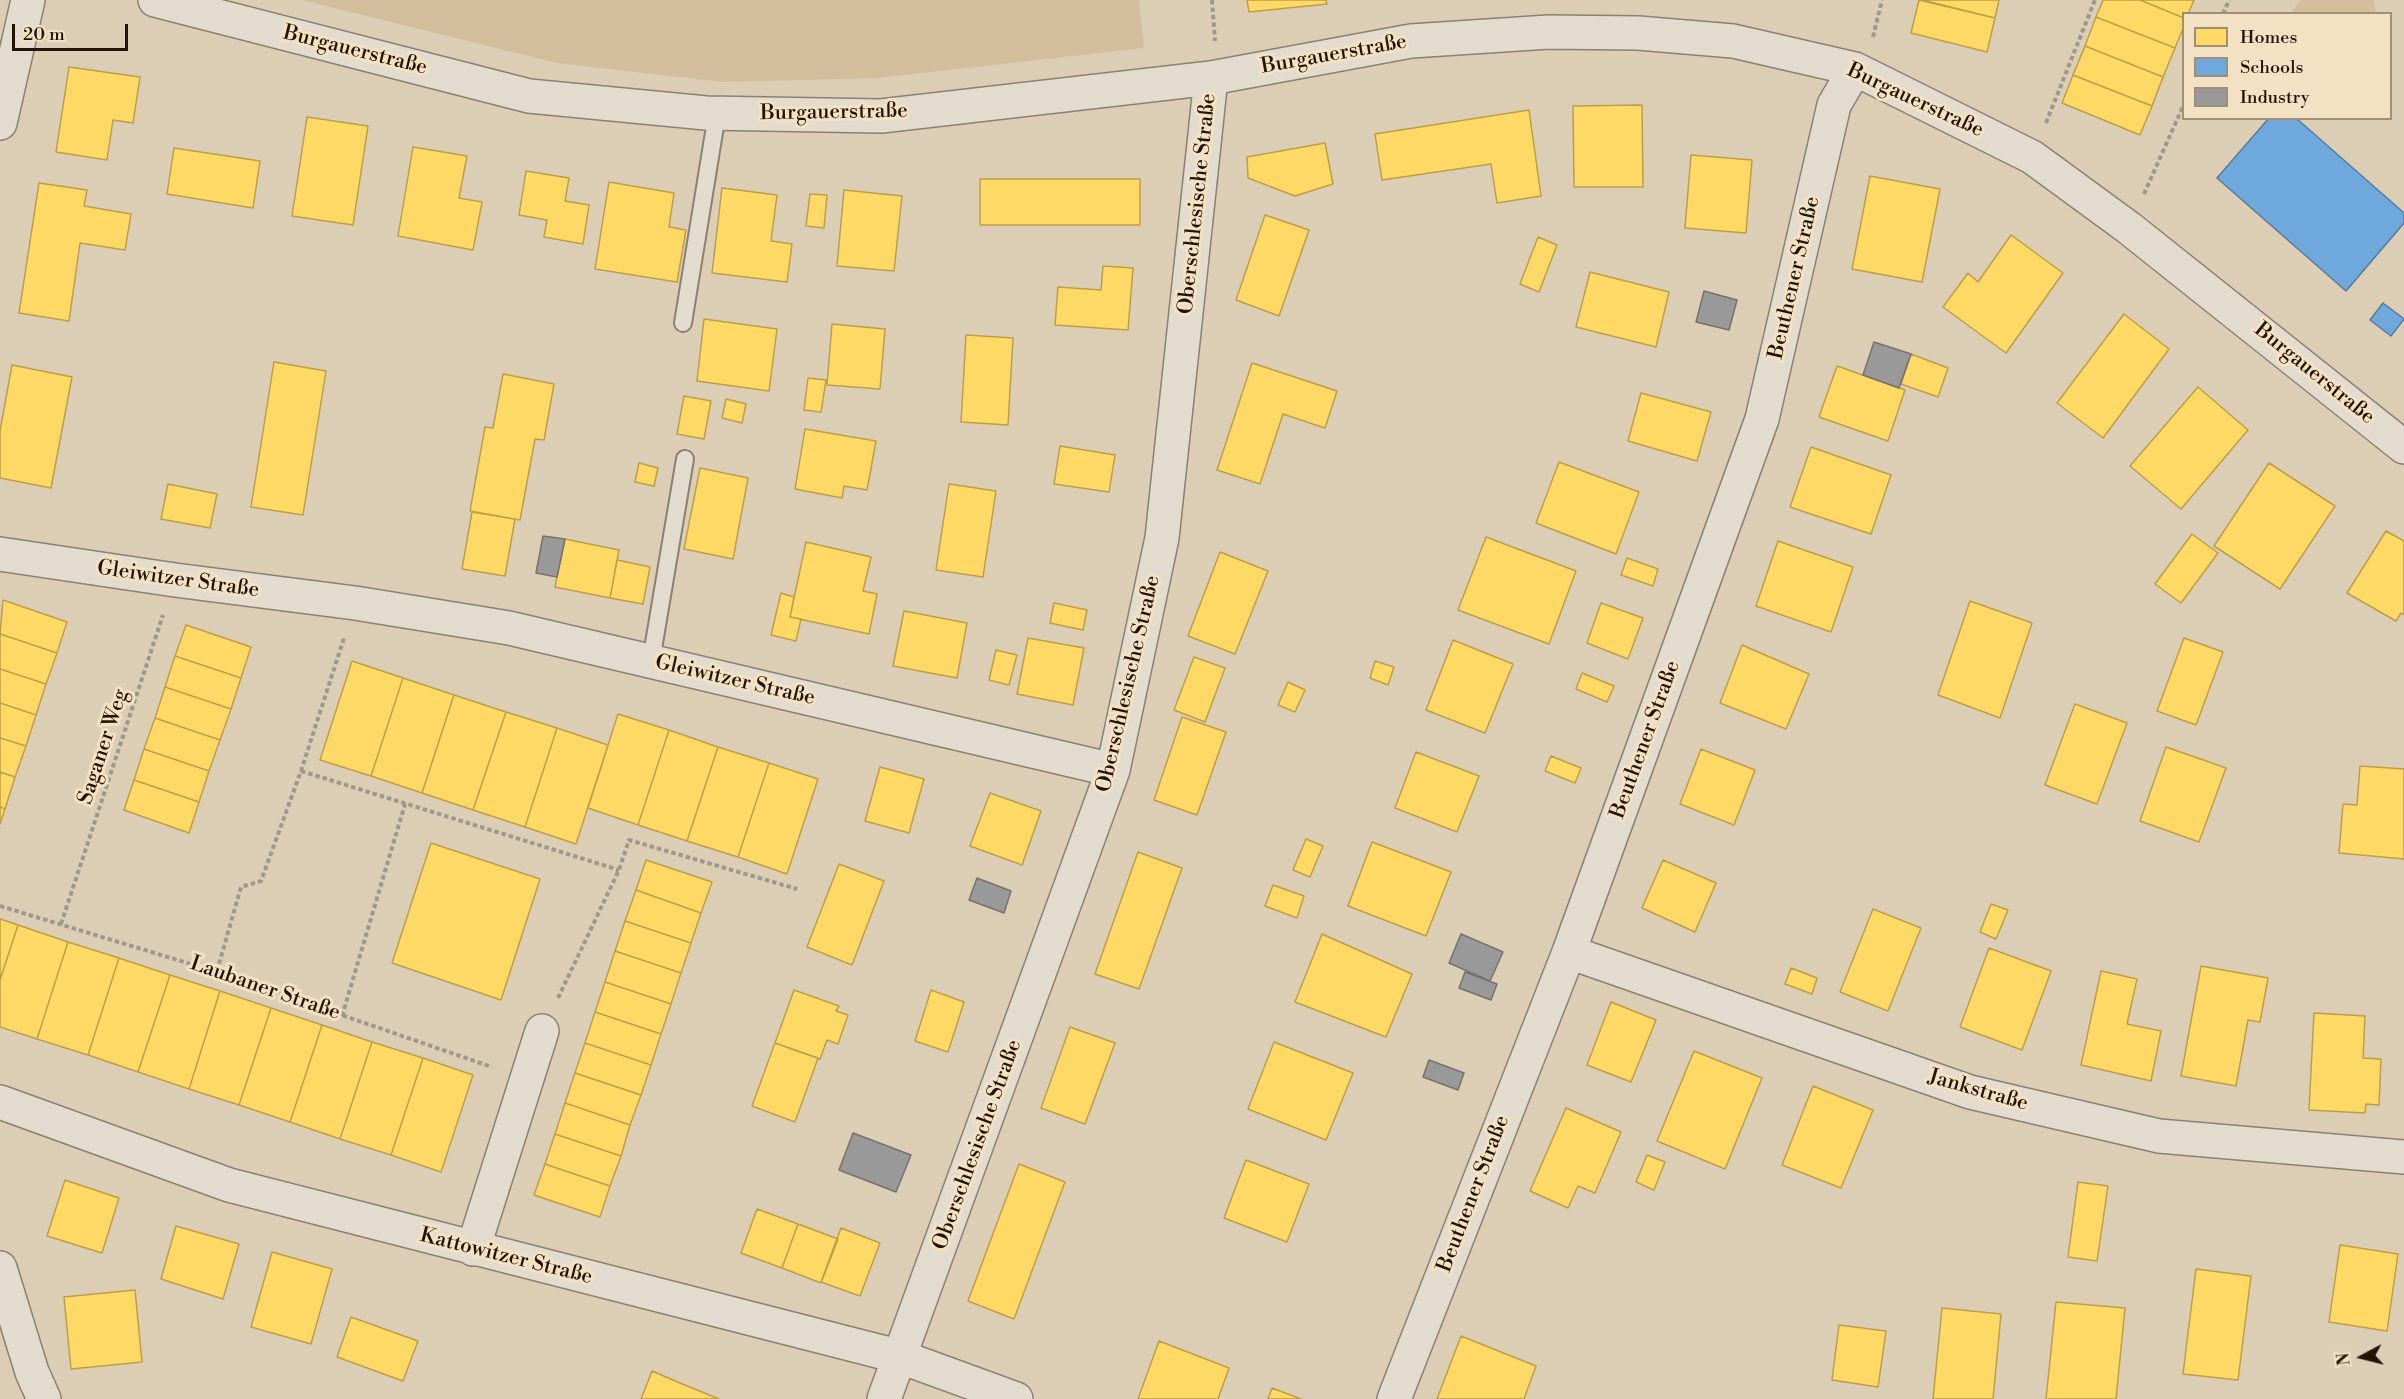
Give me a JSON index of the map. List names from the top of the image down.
{
  "streets": {
    "street": [
      "Burgauerstraße",
      "Oberschlesische Straße",
      "Beuthener Straße",
      "Gleiwitzer Straße",
      "Jankstraße",
      "Kattowitzer Straße"
    ],
    "path": ["Saganer Weg", "Laubaner Straße"]
  },
  "crossings": [
    ["Burgauerstraße", "Oberschlesische Straße"],
    ["Burgauerstraße", "Beuthener Straße"],
    ["Oberschlesische Straße", "Gleiwitzer Straße"],
    ["Oberschlesische Straße", "Kattowitzer Straße"],
    ["Beuthener Straße", "Jankstraße"],
    ["Gleiwitzer Straße", "Saganer Weg"],
    ["Saganer Weg", "Laubaner Straße"]
  ],
  "legend": ["Homes", "Schools", "Industry"],
  "scale_bar": "20 m",
  "north": "left"
}
